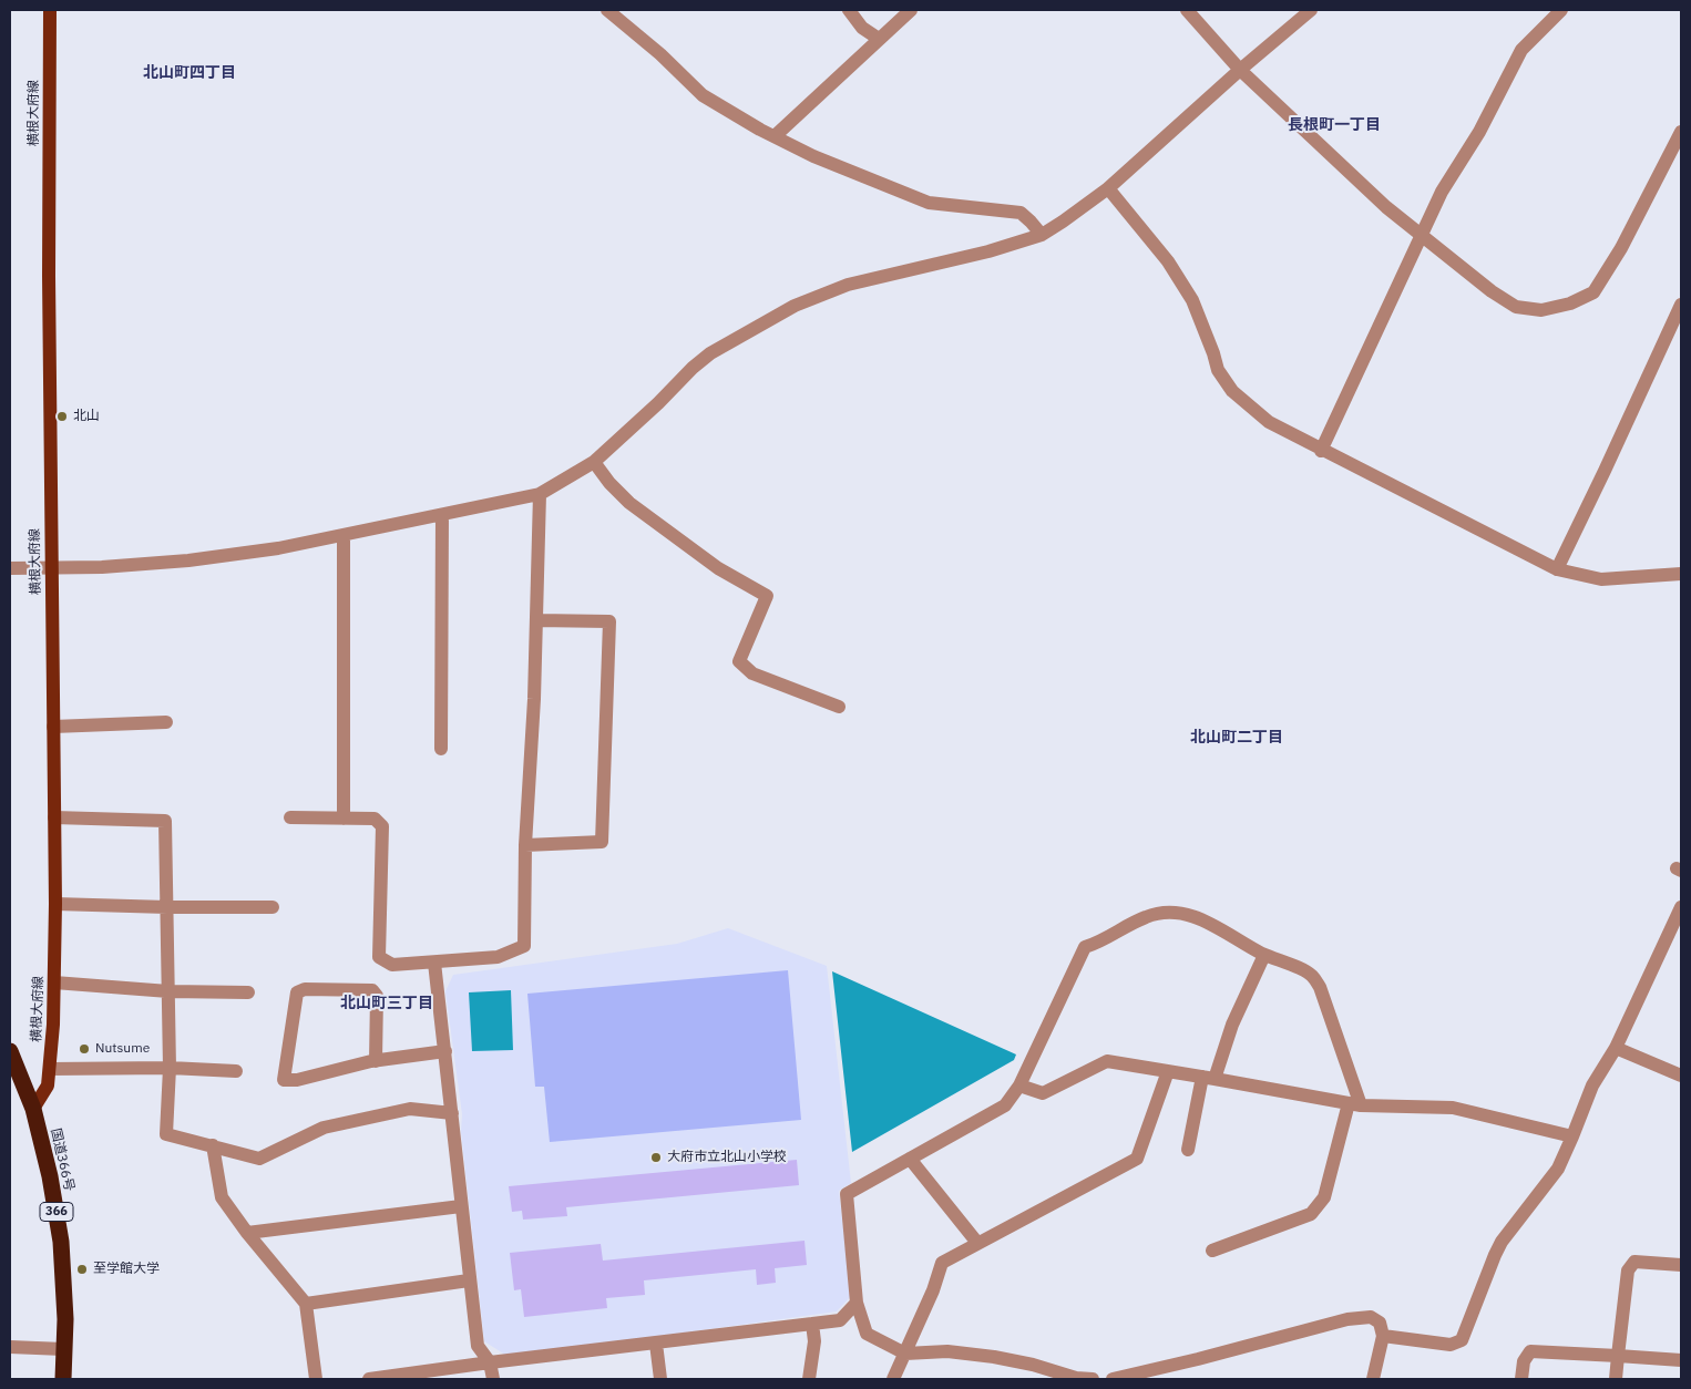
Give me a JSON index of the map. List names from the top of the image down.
{
  "streets": {
    "highway": ["国道366号", "366"],
    "main road": ["横根大府線"]
  },
  "crossings": [
    ["横根大府線", "国道366号"]
  ],
  "districts": [
    "北山町四丁目",
    "長根町一丁目",
    "北山町二丁目",
    "北山町三丁目"
  ],
  "places": [
    "北山",
    "Nutsume",
    "大府市立北山小学校",
    "至学館大学"
  ]
}
